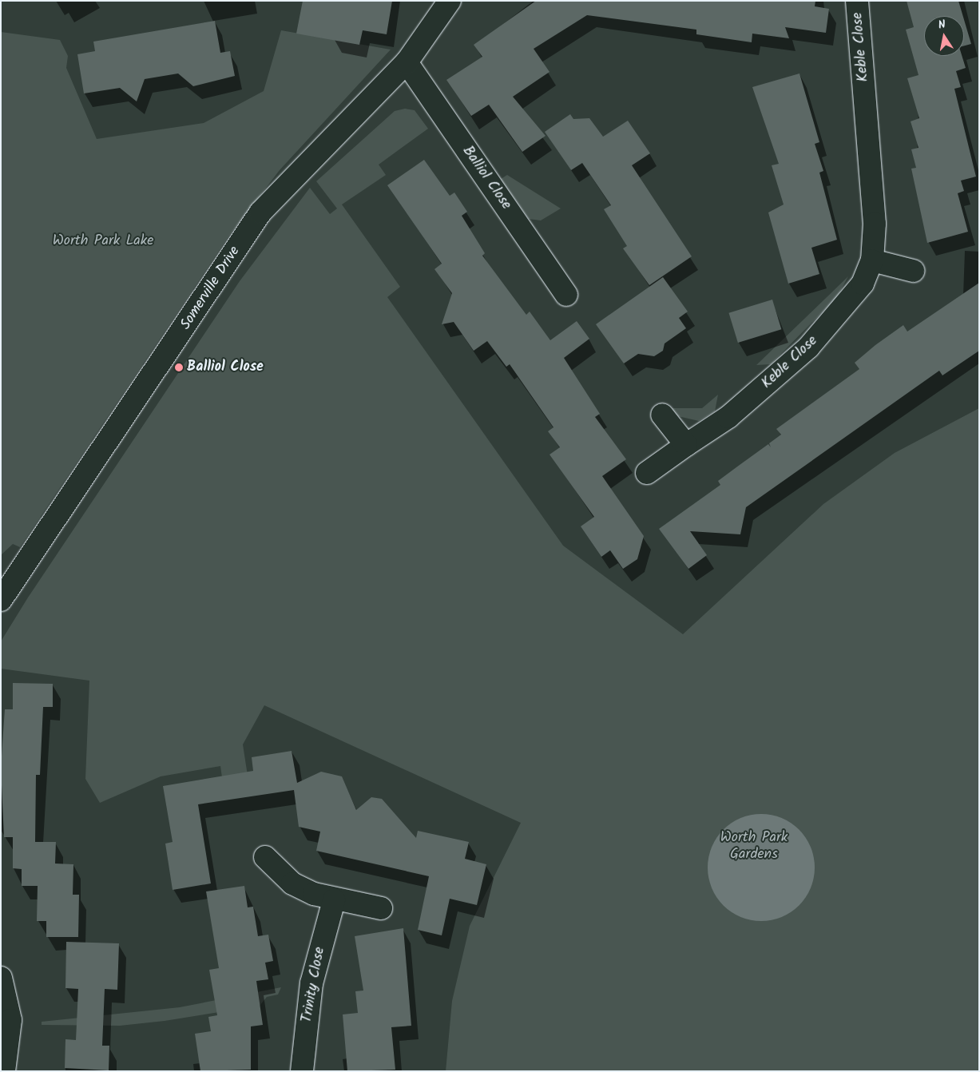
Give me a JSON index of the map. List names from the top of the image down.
{
  "streets": {
    "street": [
      "Keble Close",
      "Balliol Close",
      "Somerville Drive",
      "Trinity Close"
    ]
  },
  "crossings": [
    ["Balliol Close", "Somerville Drive"]
  ],
  "parks": ["Worth Park Lake", "Worth Park Gardens"],
  "places": ["Balliol Close"],
  "north": "top"
}
